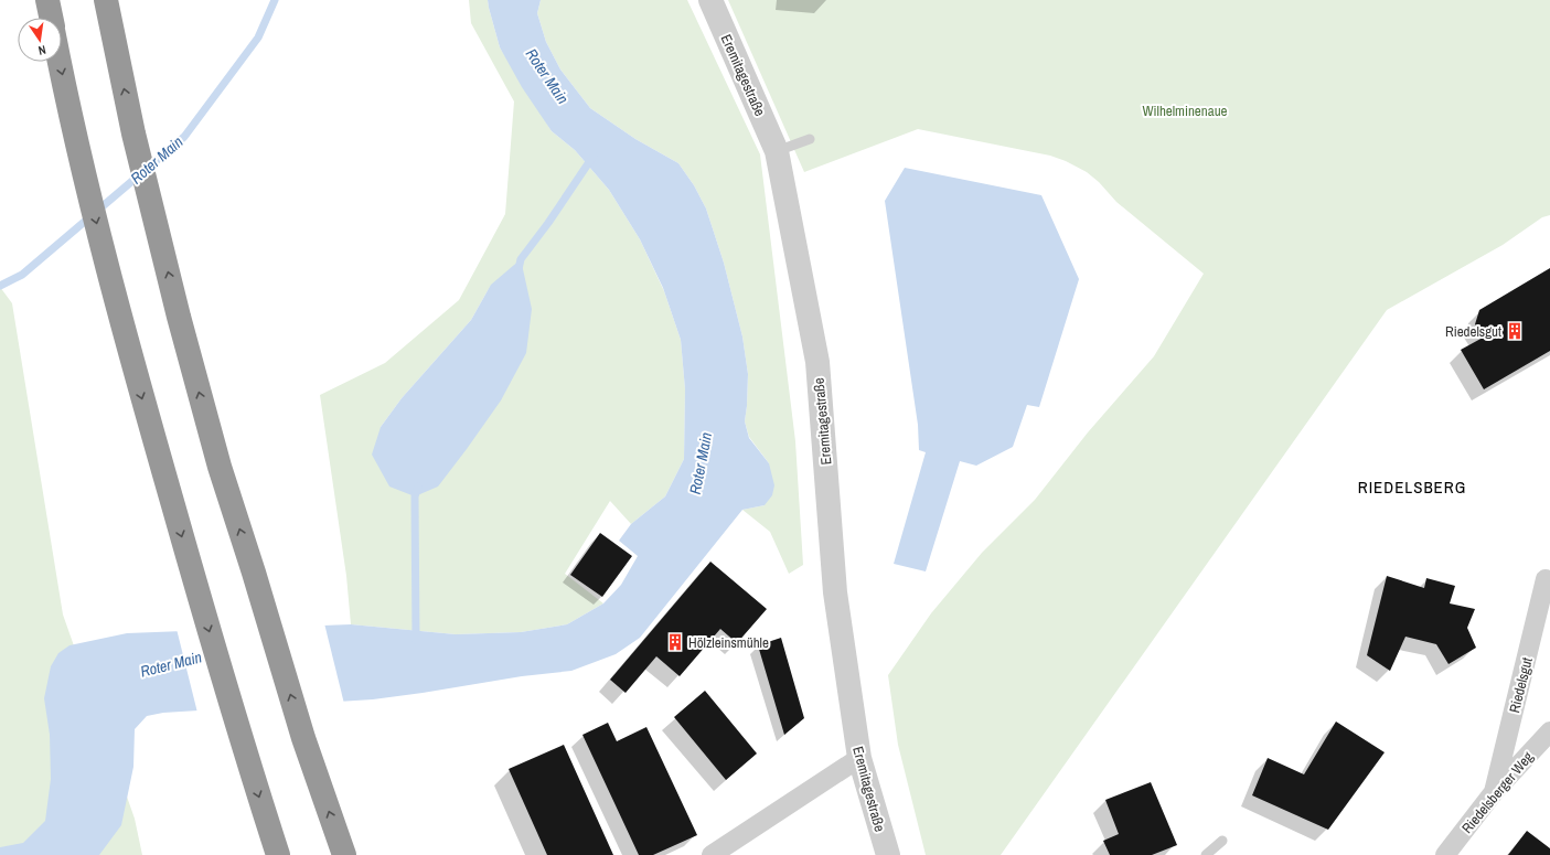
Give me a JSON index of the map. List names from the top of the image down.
{
  "streets": {
    "street": ["Eremitagestraße", "Riedelsgut", "Riedelsberger Weg"]
  },
  "crossings": [
    ["Riedelsgut", "Riedelsberger Weg"]
  ],
  "districts": ["RIEDELSBERG"],
  "water": ["Roter Main"],
  "parks": ["Wilhelminenaue"],
  "places": {
    "building": ["Riedelsgut", "Hölzleinsmühle"]
  },
  "north": "bottom"
}
